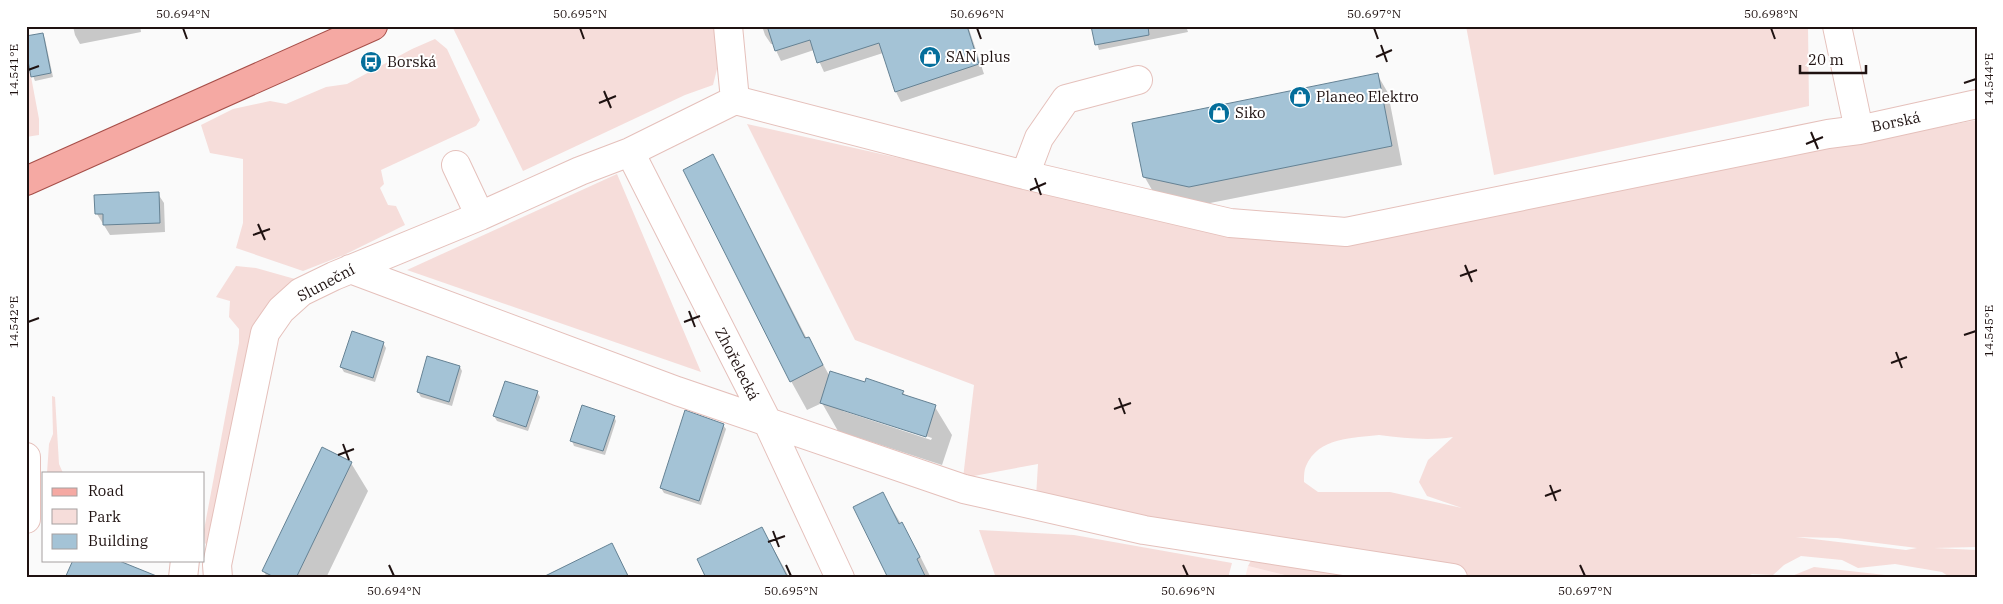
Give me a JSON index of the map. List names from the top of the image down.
{
  "streets": {
    "street": ["Borská", "Sluneční", "Zhořelecká"]
  },
  "crossings": [
    ["Sluneční", "Zhořelecká"]
  ],
  "places": {
    "shop": ["SAN plus", "Planeo Elektro", "Siko"],
    "bus stop": ["Borská"]
  },
  "legend": ["Road", "Park", "Building"],
  "scale_bar": "20 m",
  "coordinates": [
    "50.694°N",
    "50.695°N",
    "50.696°N",
    "50.697°N",
    "50.698°N",
    "14.541°E",
    "14.544°E",
    "14.542°E",
    "14.545°E"
  ]
}
